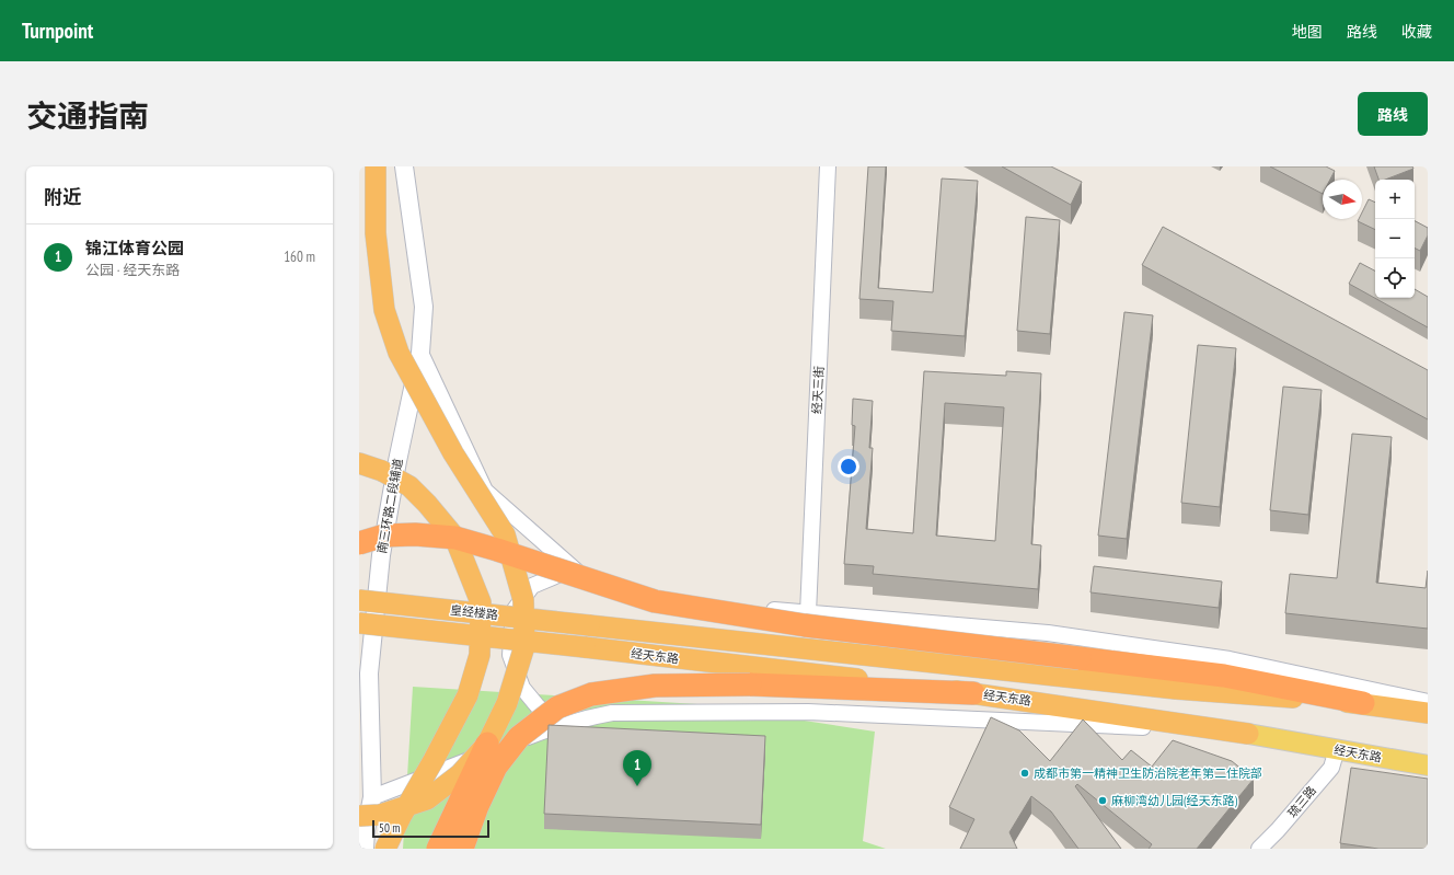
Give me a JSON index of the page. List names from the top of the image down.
{
  "streets": {
    "highway": ["皇经楼路", "经天东路"],
    "main road": ["南三环路二段辅道"],
    "street": ["经天三街", "琉三路"]
  },
  "crossings": [
    ["皇经楼路", "经天东路"],
    ["经天东路", "琉三路"]
  ],
  "places": ["成都市第一精神卫生防治院老年第二住院部", "麻柳湾幼儿园(经天东路)"],
  "scale_bar": "50 m",
  "north": "right",
  "page": {
    "header": "Turnpoint",
    "nav": ["地图", "路线", "收藏"],
    "title": "交通指南",
    "buttons": "路线",
    "heading": "附近",
    "map_buttons": ["+", "−"],
    "list": [
      {
        "mark": "1",
        "name": "锦江体育公园",
        "note": "公园 · 经天东路",
        "value": "160 m"
      }
    ],
    "pins": "1",
    "scale": "50 m"
  }
}
